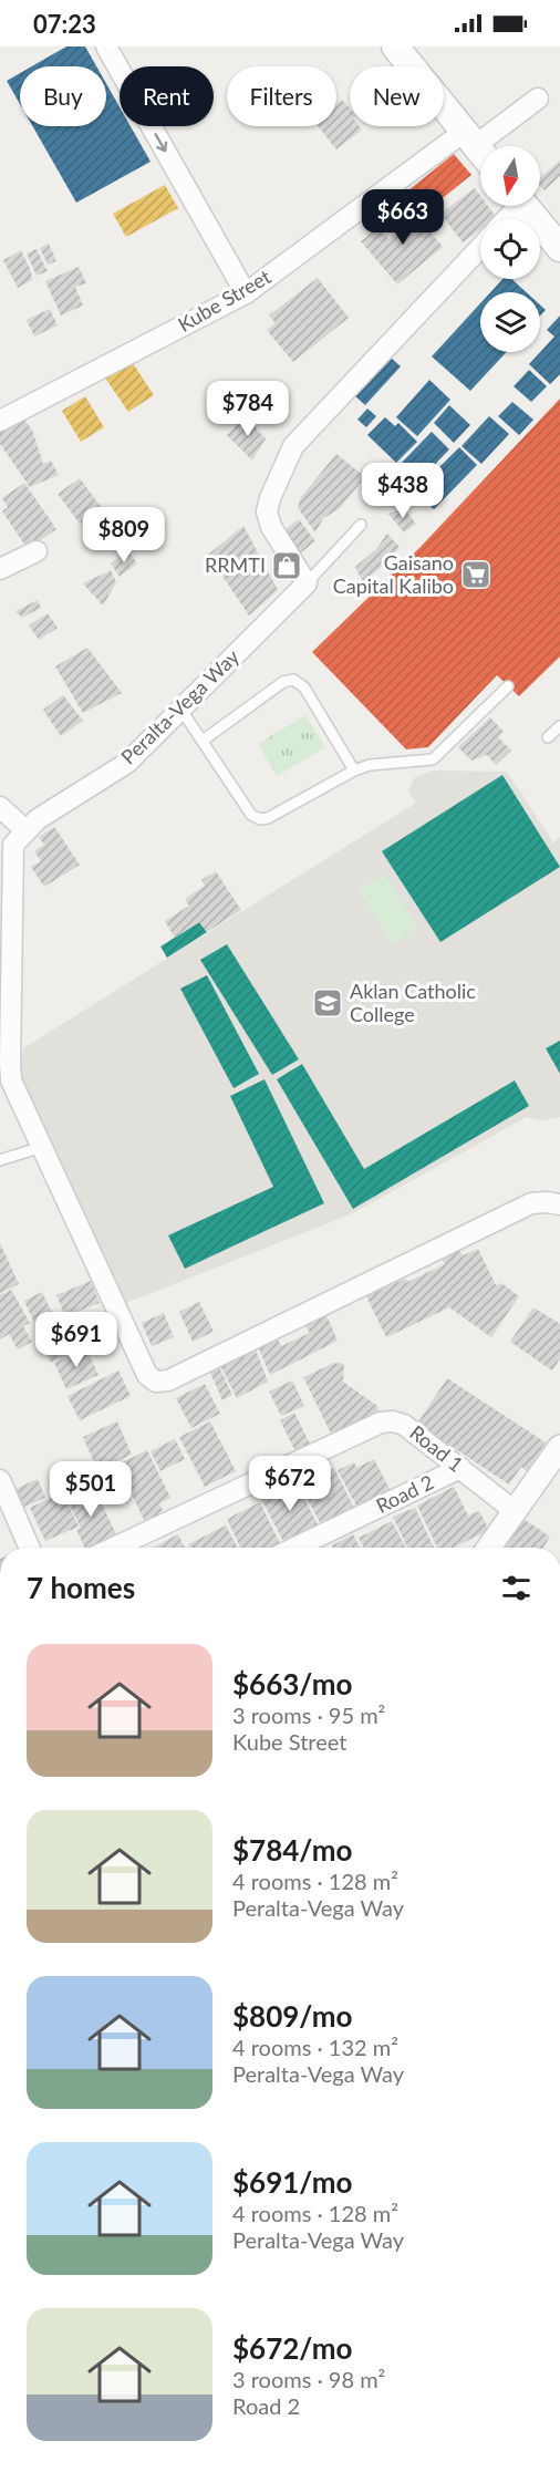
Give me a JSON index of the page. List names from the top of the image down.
{
  "streets": {
    "street": [
      "Kube Street",
      "Peralta-Vega Way",
      "Road 1",
      "Road 2"
    ]
  },
  "crossings": [
    ["Road 1", "Road 2"]
  ],
  "places": {
    "shop": ["RRMTI"],
    "supermarket": ["Gaisano Capital Kalibo"],
    "school or university": ["Aklan Catholic College"]
  },
  "north": "bottom",
  "page": {
    "status": "07:23",
    "chip": [
      "Buy",
      "Rent",
      "Filters",
      "New"
    ],
    "price": [
      "$663",
      "$784",
      "$438",
      "$809",
      "$691",
      "$672",
      "$501"
    ],
    "heading": "7 homes",
    "list": [
      {
        "name": "$663/mo",
        "note": "3 rooms · 95 m² · Kube Street"
      },
      {
        "name": "$784/mo",
        "note": "4 rooms · 128 m² · Peralta-Vega Way"
      },
      {
        "name": "$809/mo",
        "note": "4 rooms · 132 m² · Peralta-Vega Way"
      },
      {
        "name": "$691/mo",
        "note": "4 rooms · 128 m² · Peralta-Vega Way"
      },
      {
        "name": "$672/mo",
        "note": "3 rooms · 98 m² · Road 2"
      }
    ]
  }
}
